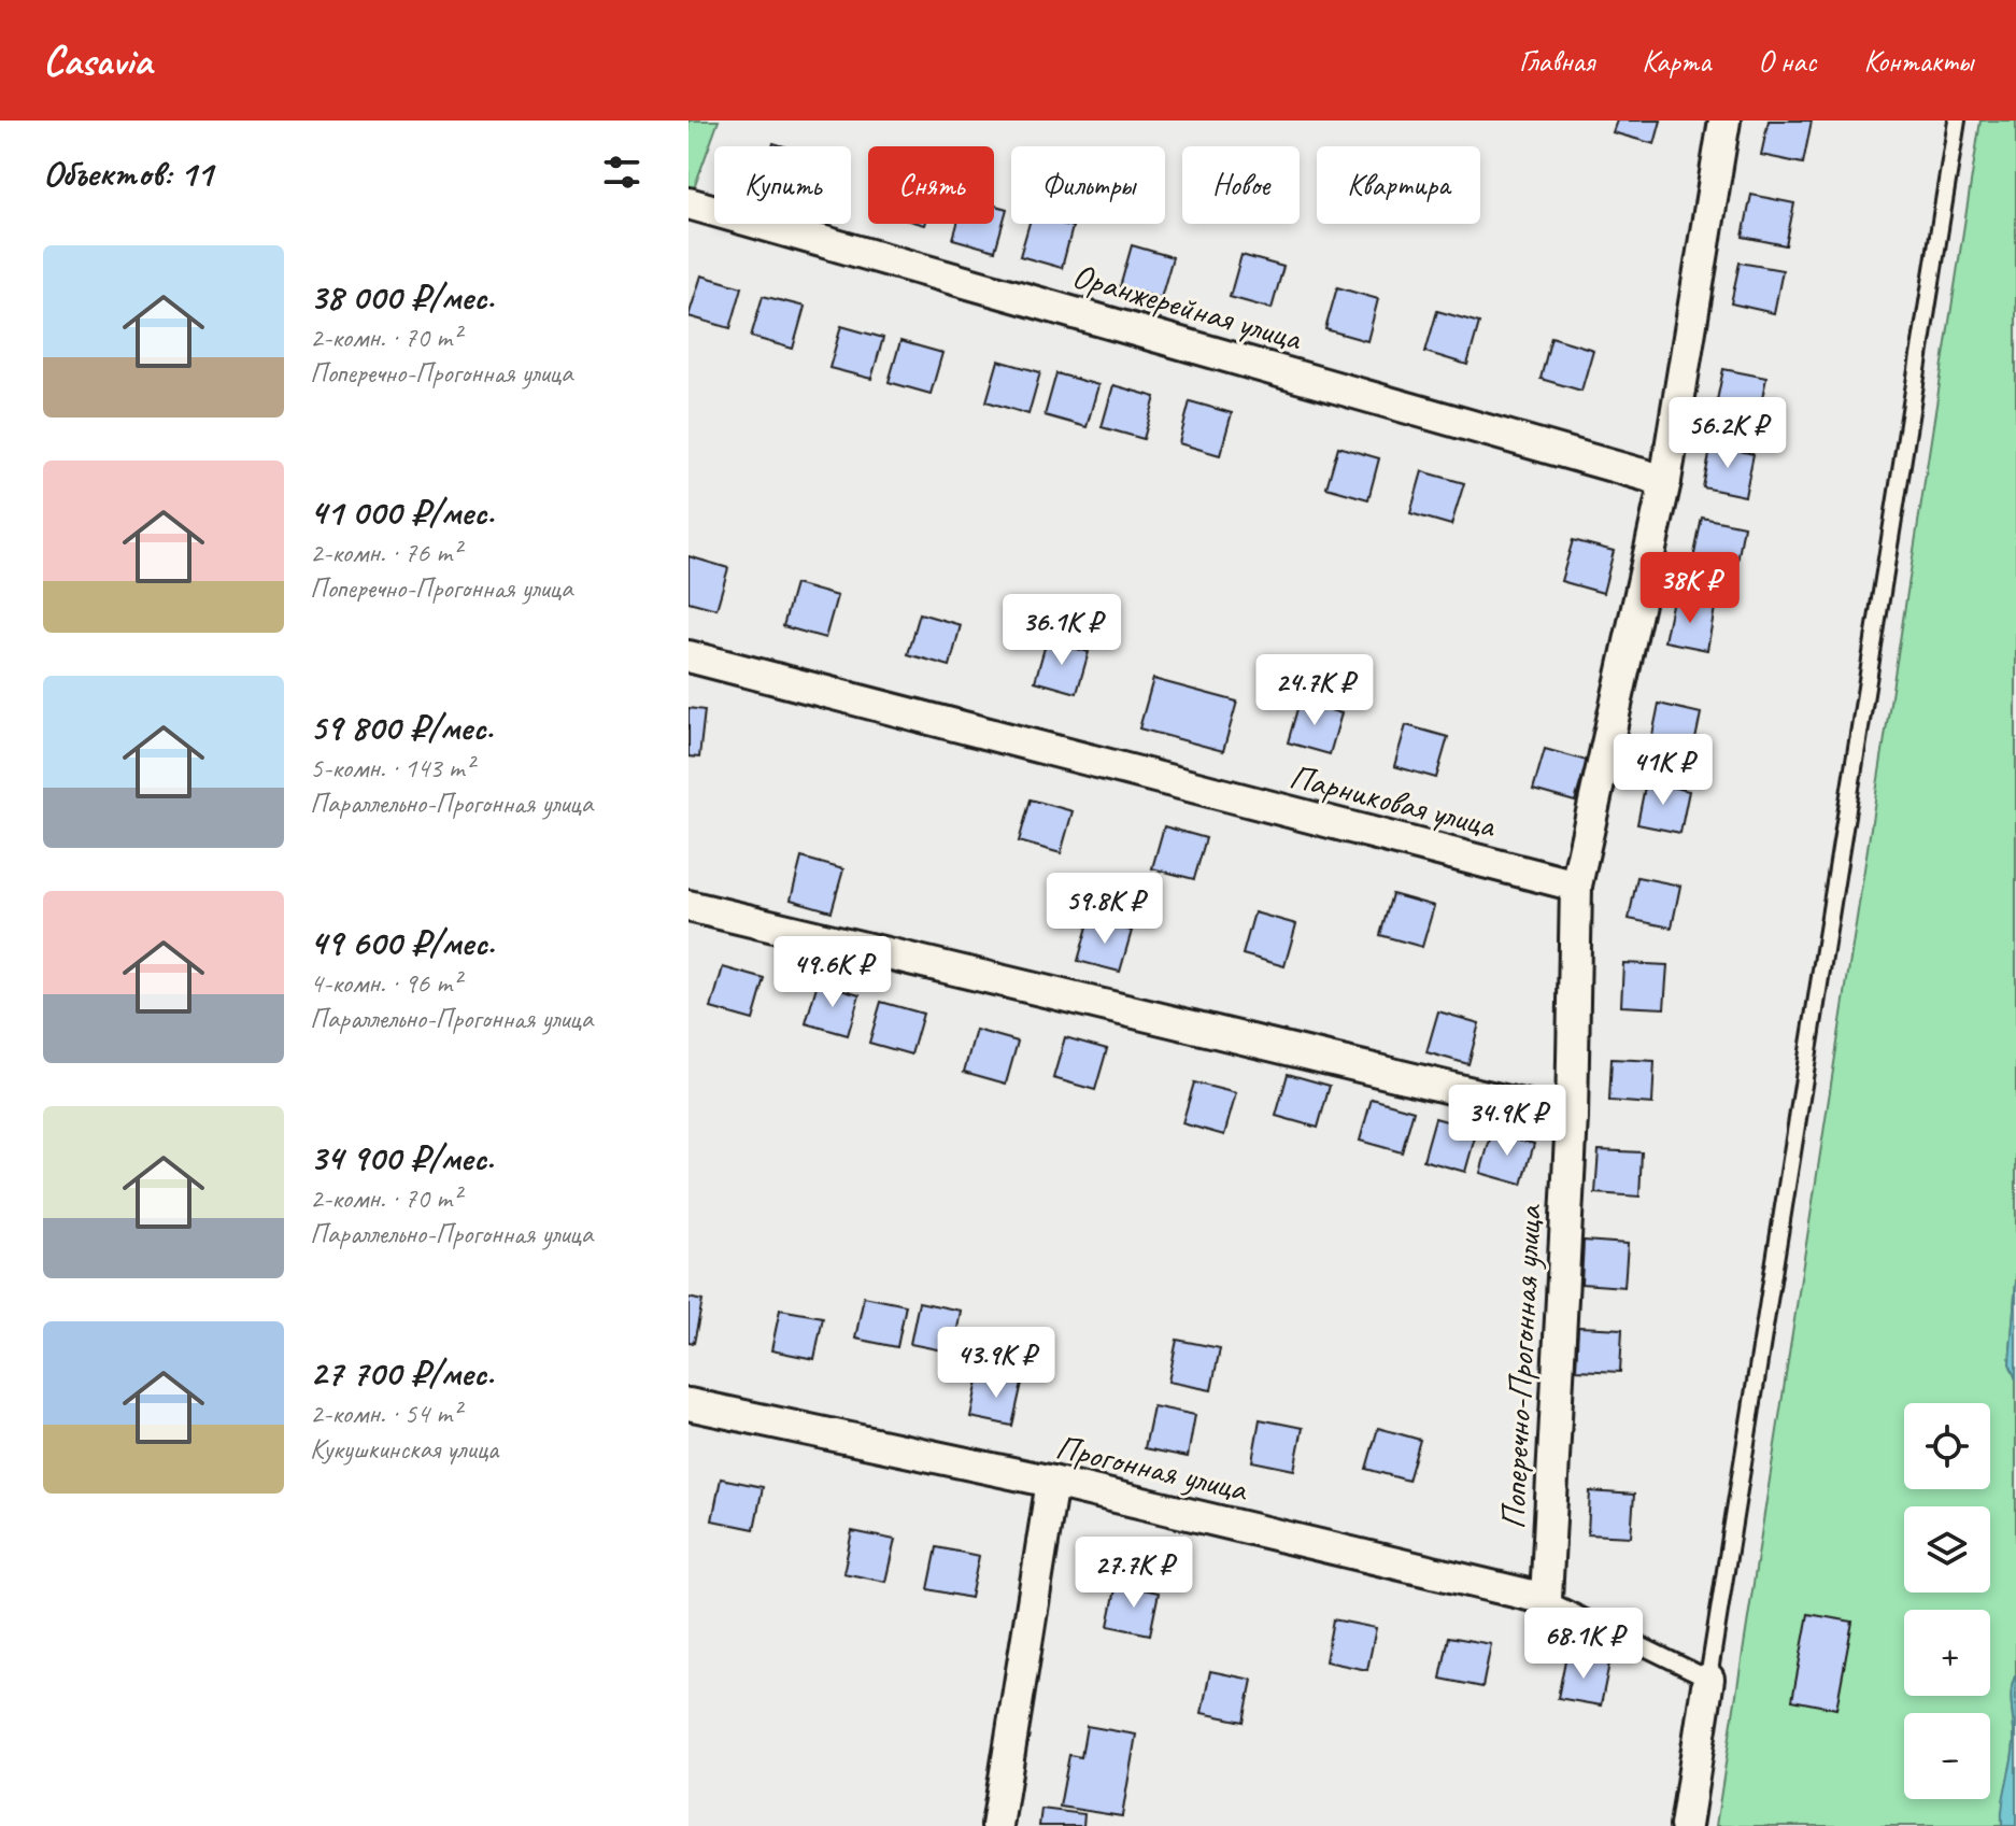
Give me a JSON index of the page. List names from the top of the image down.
{
  "streets": {
    "street": [
      "Оранжерейная улица",
      "Парниковая улица",
      "Поперечно-Прогонная улица",
      "Прогонная улица"
    ]
  },
  "crossings": [
    ["Оранжерейная улица", "Поперечно-Прогонная улица"],
    ["Парниковая улица", "Поперечно-Прогонная улица"],
    ["Поперечно-Прогонная улица", "Прогонная улица"]
  ],
  "page": {
    "header": "Casavia",
    "nav": [
      "Главная",
      "Карта",
      "О нас",
      "Контакты"
    ],
    "heading": "Объектов: 11",
    "chip": [
      "Купить",
      "Снять",
      "Фильтры",
      "Новое",
      "Квартира"
    ],
    "list": [
      {
        "name": "38 000 ₽/мес.",
        "note": "2-комн. · 70 m² · Поперечно-Прогонная улица"
      },
      {
        "name": "41 000 ₽/мес.",
        "note": "2-комн. · 76 m² · Поперечно-Прогонная улица"
      },
      {
        "name": "59 800 ₽/мес.",
        "note": "5-комн. · 143 m² · Параллельно-Прогонная улица"
      },
      {
        "name": "49 600 ₽/мес.",
        "note": "4-комн. · 96 m² · Параллельно-Прогонная улица"
      },
      {
        "name": "34 900 ₽/мес.",
        "note": "2-комн. · 70 m² · Параллельно-Прогонная улица"
      },
      {
        "name": "27 700 ₽/мес.",
        "note": "2-комн. · 54 m² · Кукушкинская улица"
      }
    ],
    "price": [
      "56.2K ₽",
      "38K ₽",
      "36.1K ₽",
      "24.7K ₽",
      "41K ₽",
      "59.8K ₽",
      "49.6K ₽",
      "34.9K ₽",
      "43.9K ₽",
      "27.7K ₽",
      "68.1K ₽"
    ],
    "map_buttons": ["+", "−"]
  }
}
